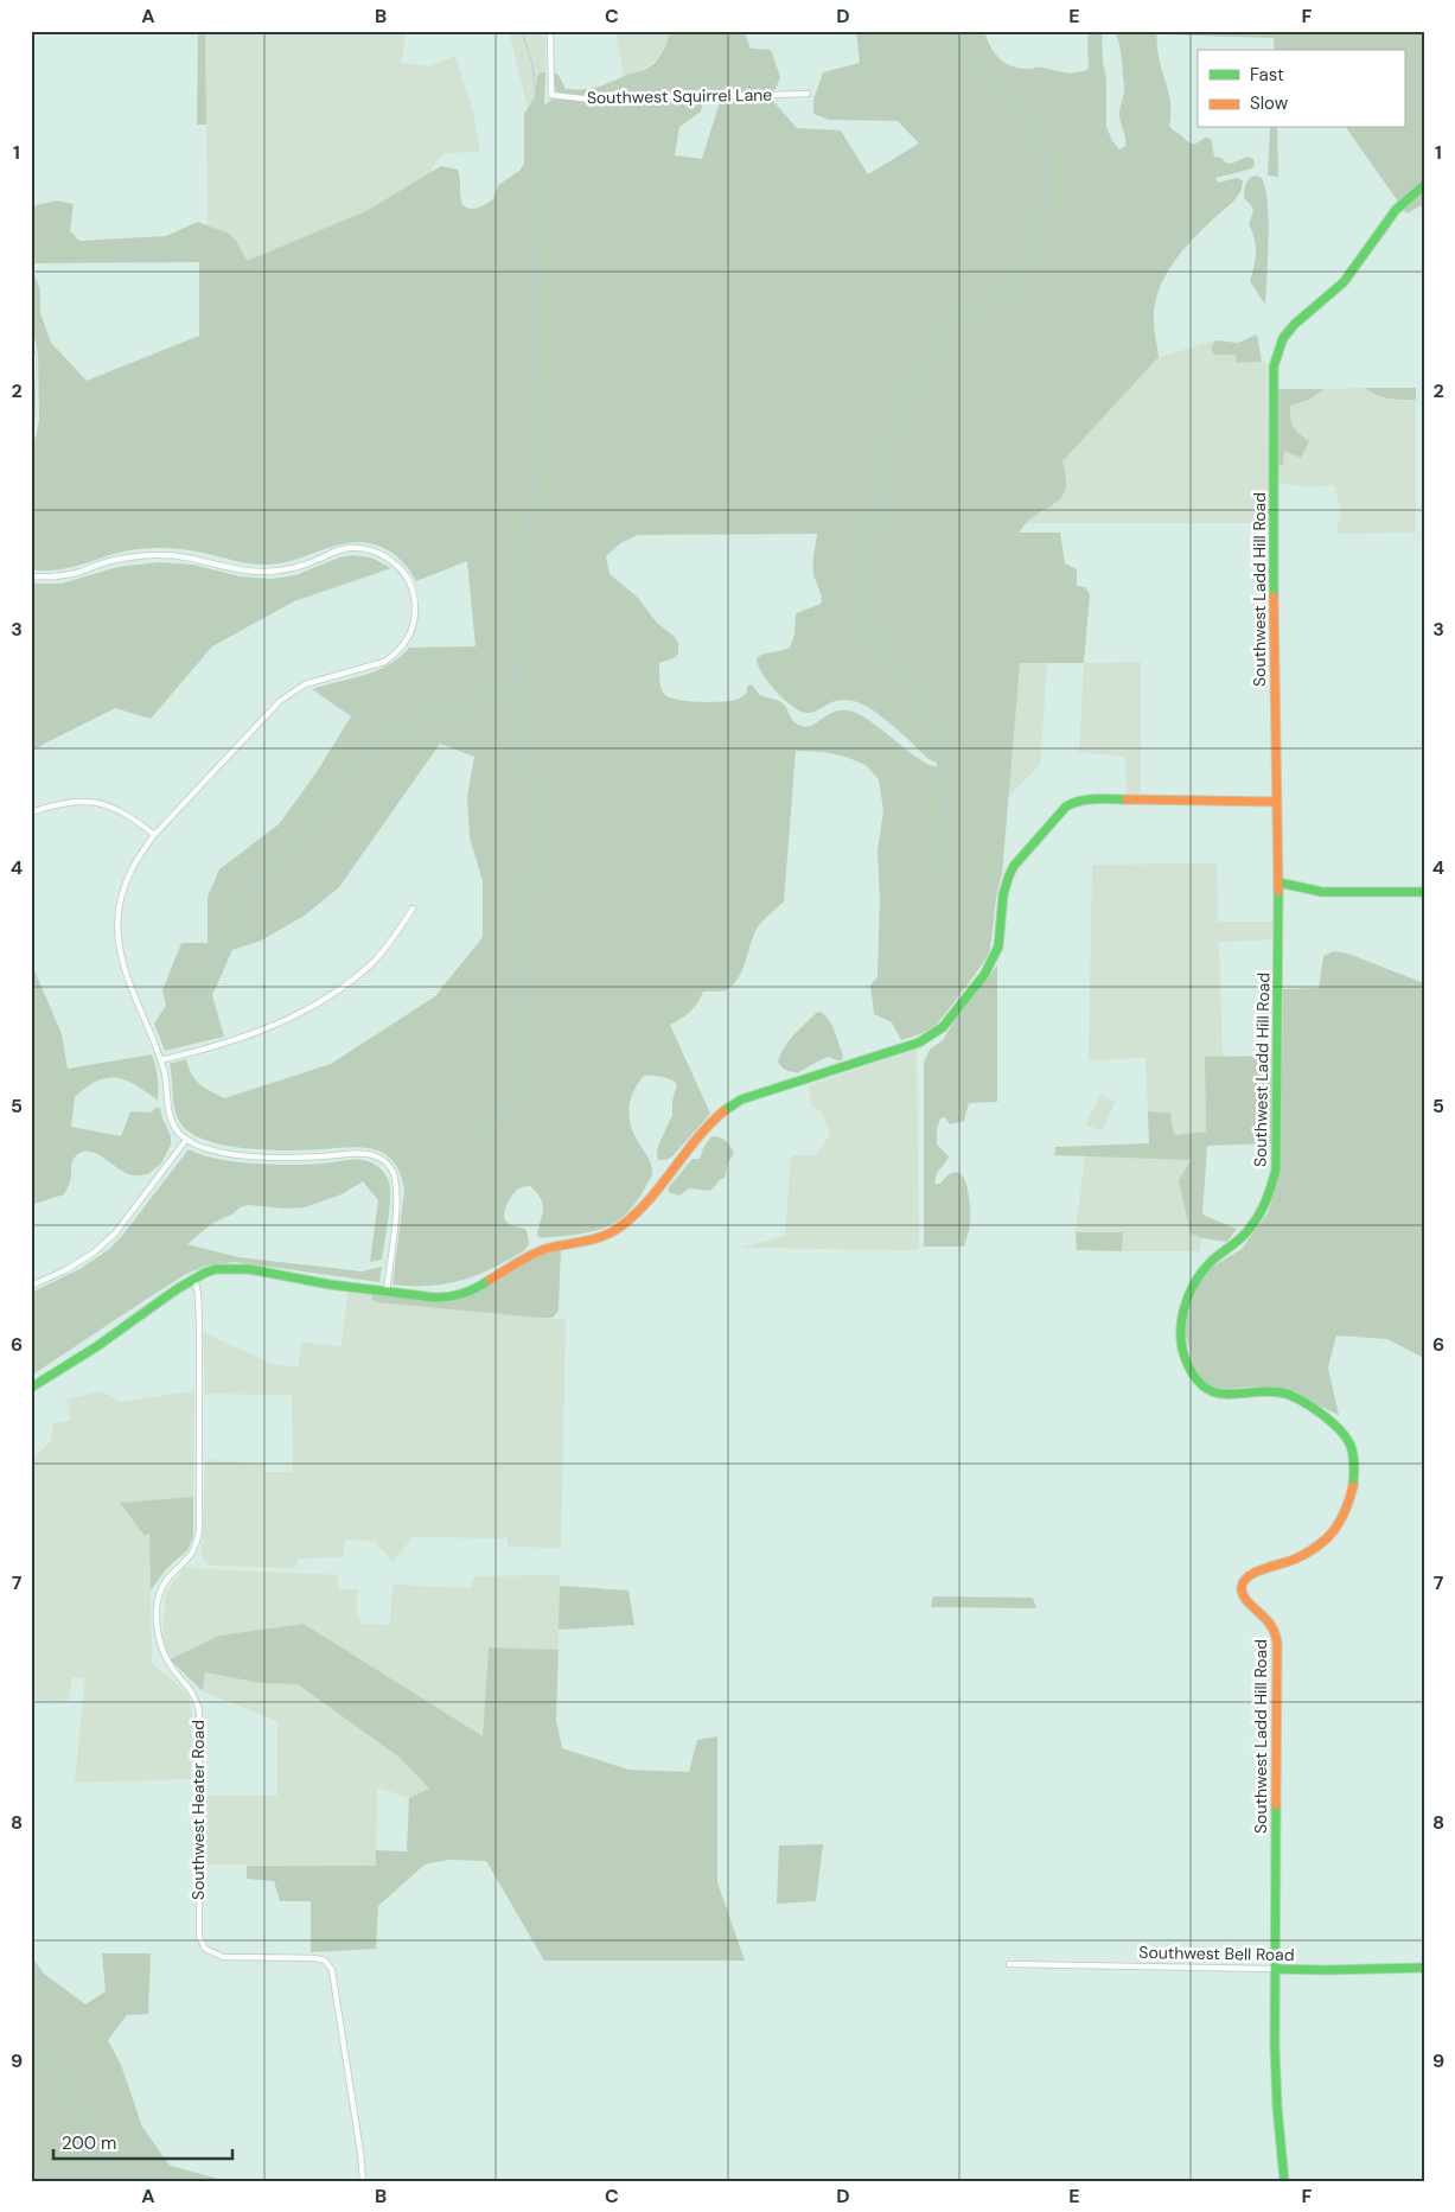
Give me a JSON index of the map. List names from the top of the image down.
{
  "streets": {
    "street": [
      "Southwest Squirrel Lane",
      "Southwest Ladd Hill Road",
      "Southwest Heater Road",
      "Southwest Bell Road"
    ]
  },
  "crossings": [
    ["Southwest Ladd Hill Road", "Southwest Bell Road"]
  ],
  "legend": ["Fast", "Slow"],
  "scale_bar": "200 m",
  "grid": {
    "columns": [
      "A",
      "B",
      "C",
      "D",
      "E",
      "F"
    ],
    "rows": [
      "1",
      "2",
      "3",
      "4",
      "5",
      "6",
      "7",
      "8",
      "9"
    ]
  }
}
